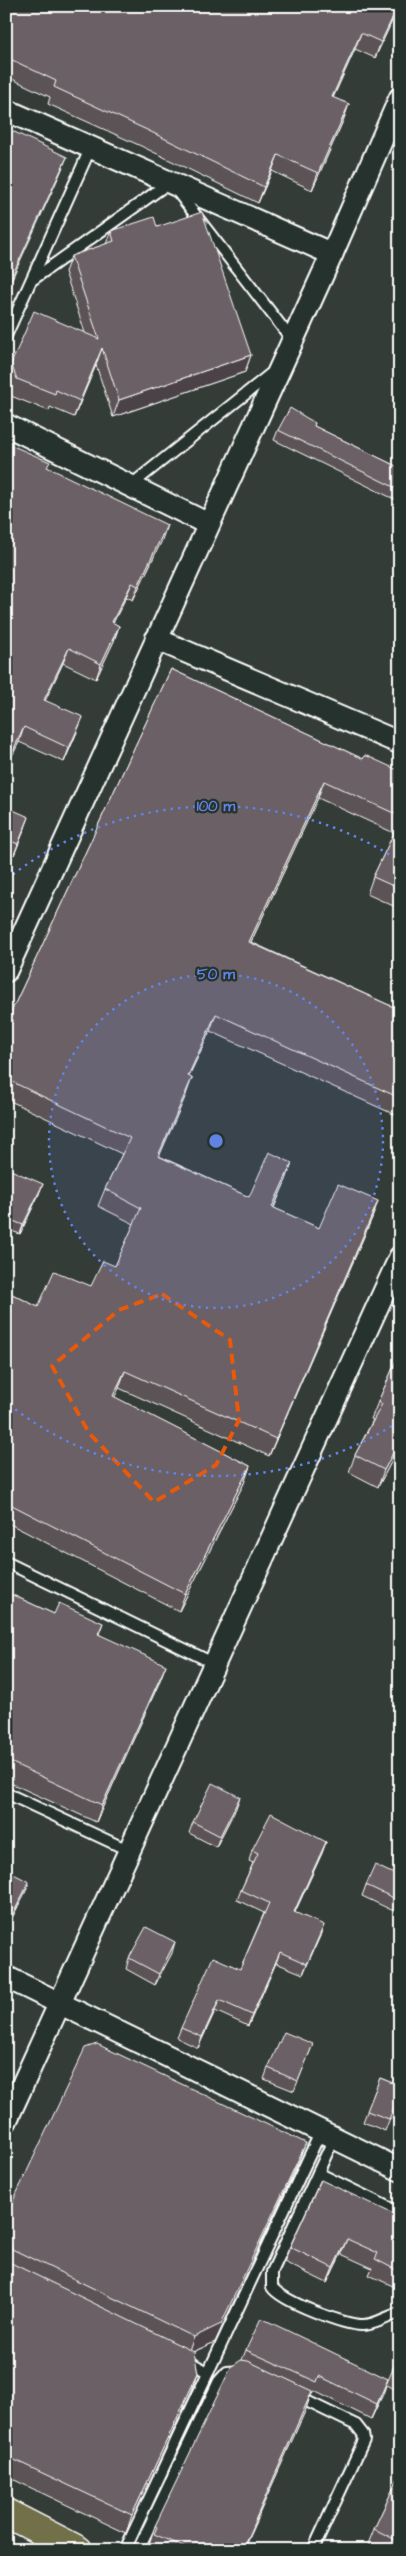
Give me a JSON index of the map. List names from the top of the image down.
{
  "rings": ["100 m", "50 m"]
}
